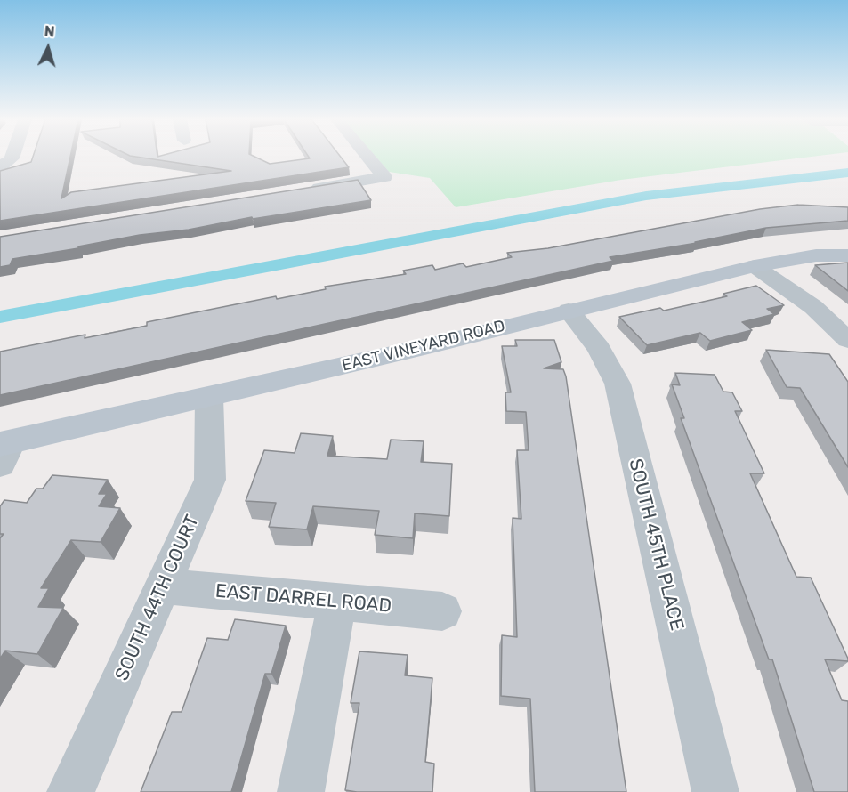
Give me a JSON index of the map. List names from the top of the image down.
{
  "streets": {
    "street": [
      "EAST VINEYARD ROAD",
      "SOUTH 45TH PLACE",
      "SOUTH 44TH COURT",
      "EAST DARREL ROAD"
    ]
  },
  "crossings": [
    ["EAST VINEYARD ROAD", "SOUTH 45TH PLACE"],
    ["EAST VINEYARD ROAD", "SOUTH 44TH COURT"],
    ["SOUTH 44TH COURT", "EAST DARREL ROAD"]
  ],
  "north": "top"
}
